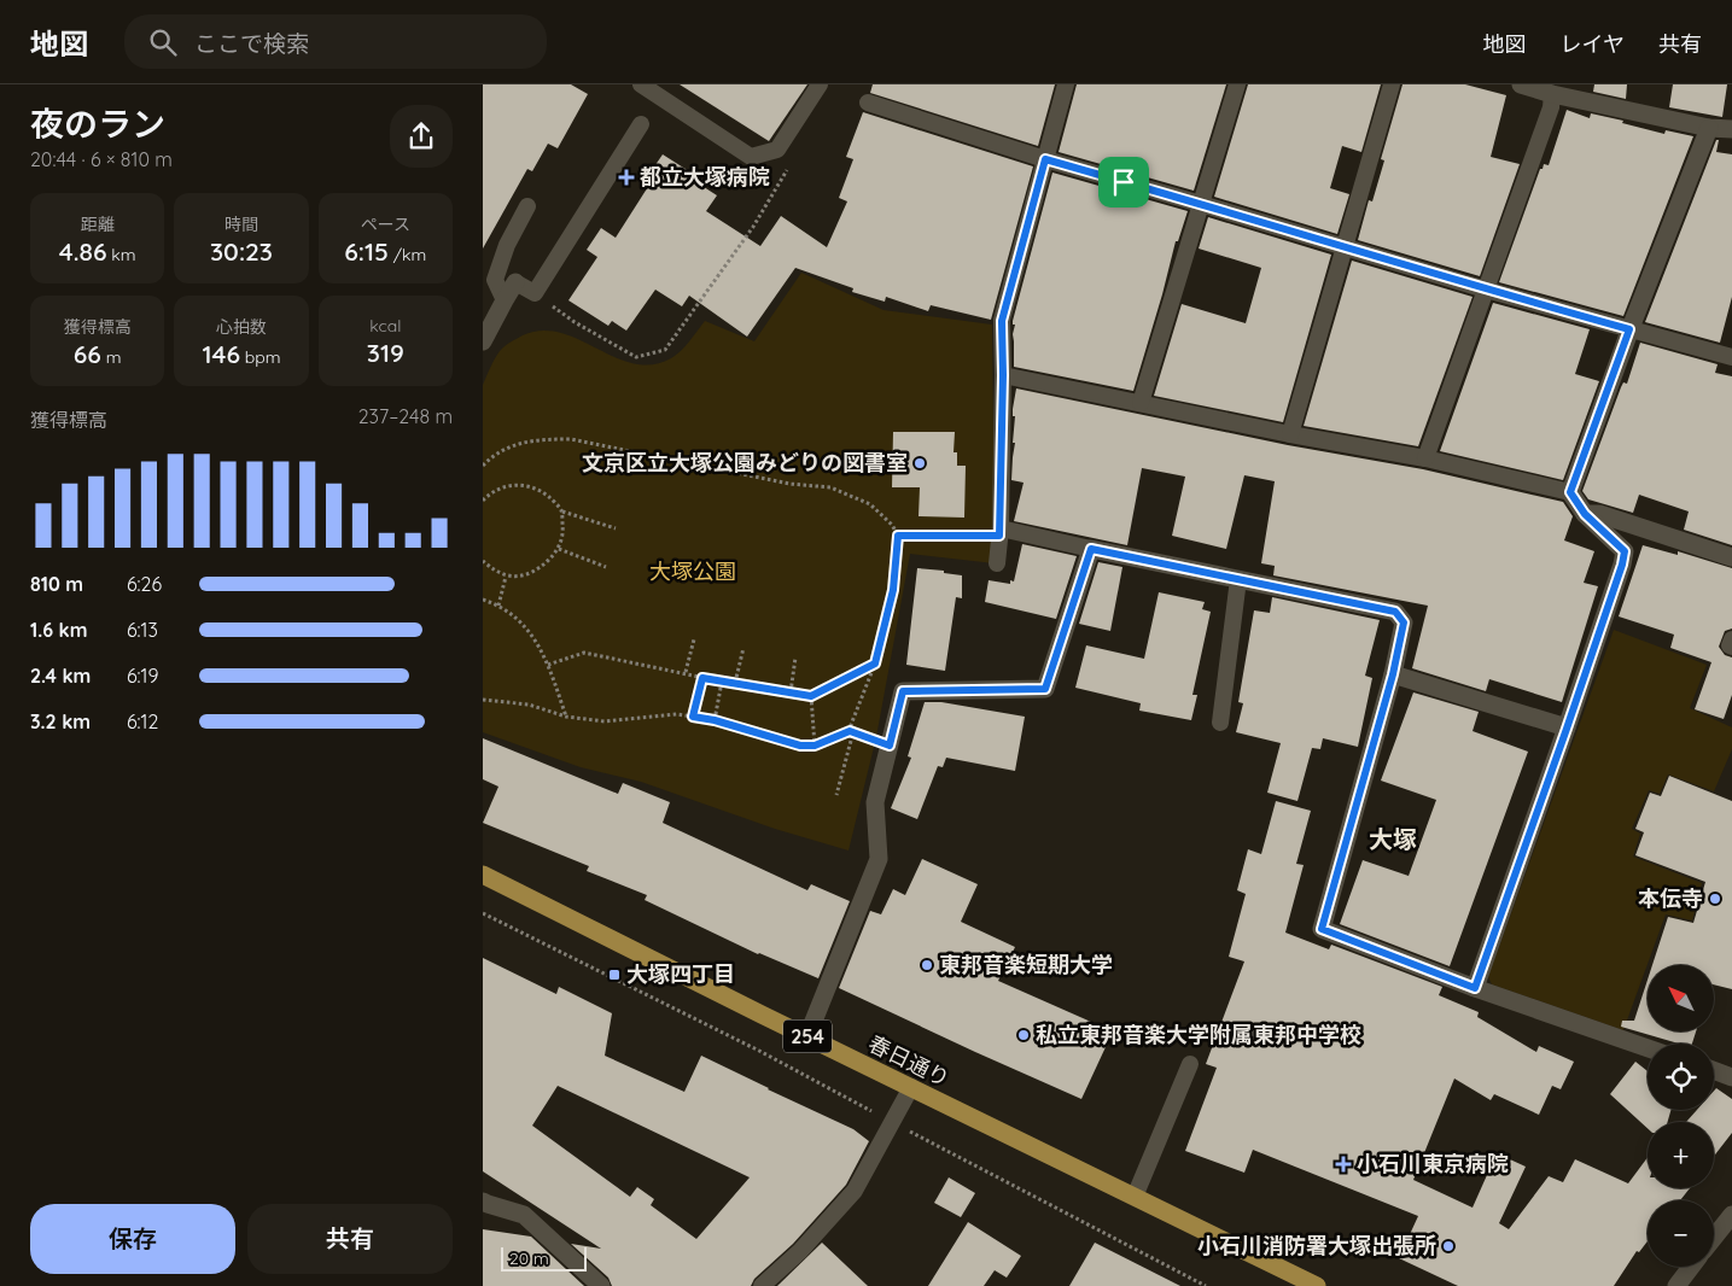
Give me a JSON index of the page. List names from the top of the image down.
{
  "streets": {
    "highway": ["254", "春日通り"]
  },
  "districts": ["大塚"],
  "parks": ["大塚公園"],
  "places": {
    "health": ["都立大塚病院", "小石川東京病院"],
    "other": [
      "文京区立大塚公園みどりの図書室",
      "本伝寺",
      "東邦音楽短期大学",
      "私立東邦音楽大学附属東邦中学校",
      "小石川消防署大塚出張所"
    ],
    "transit": ["大塚四丁目"]
  },
  "scale_bar": "20 m",
  "north": "top left",
  "page": {
    "header": "地図",
    "search": "ここで検索",
    "nav": ["地図", "レイヤ", "共有"],
    "heading": ["夜のラン", "20:44 · 6 × 810 m"],
    "stats": [
      ["距離", "4.86 km"],
      ["時間", "30:23"],
      ["ペース", "6:15 /km"],
      ["獲得標高", "66 m"],
      ["心拍数", "146 bpm"],
      ["kcal", "319"]
    ],
    "chart": ["獲得標高", "237–248 m"],
    "list": [
      {
        "name": "810 m",
        "note": "6:26"
      },
      {
        "name": "1.6 km",
        "note": "6:13"
      },
      {
        "name": "2.4 km",
        "note": "6:19"
      },
      {
        "name": "3.2 km",
        "note": "6:12"
      }
    ],
    "map_buttons": ["+", "−"],
    "buttons": ["保存", "共有"],
    "scale": "20 m"
  }
}
